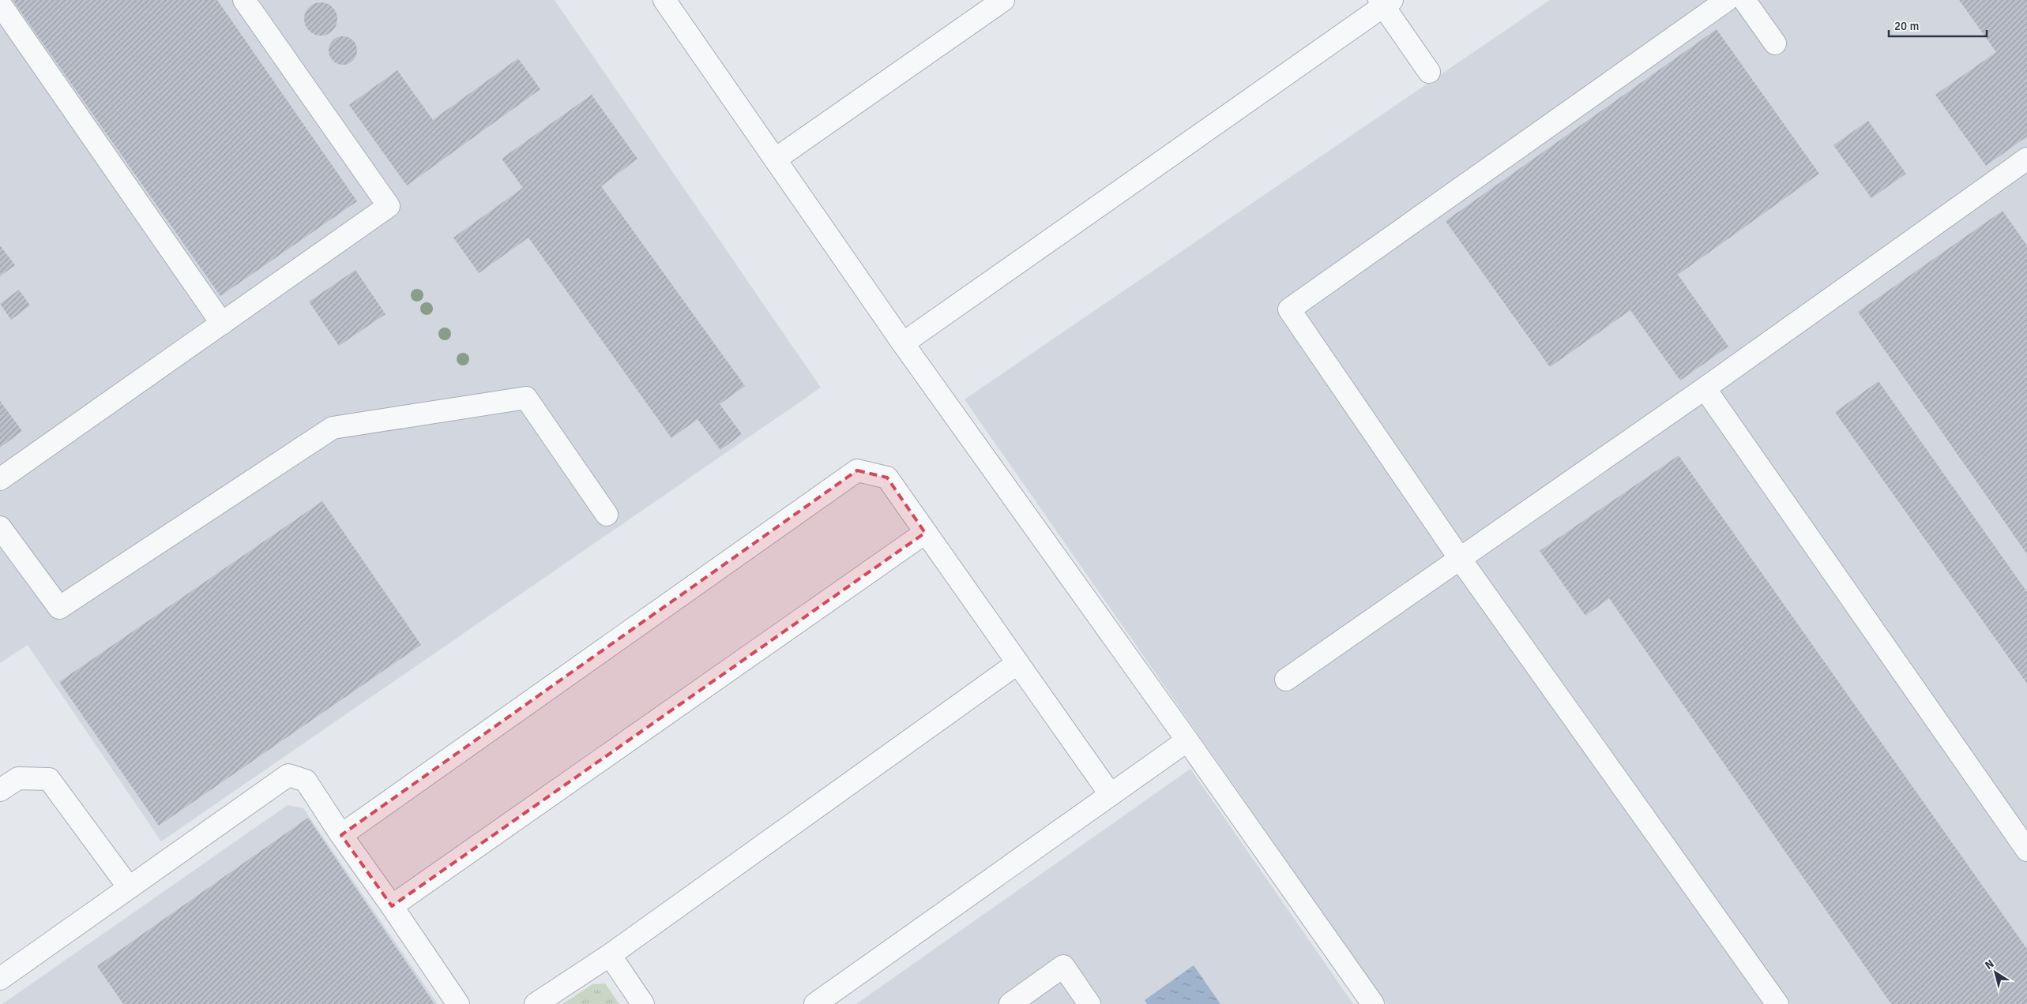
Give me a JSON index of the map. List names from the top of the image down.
{
  "scale_bar": "20 m",
  "north": "top left"
}
